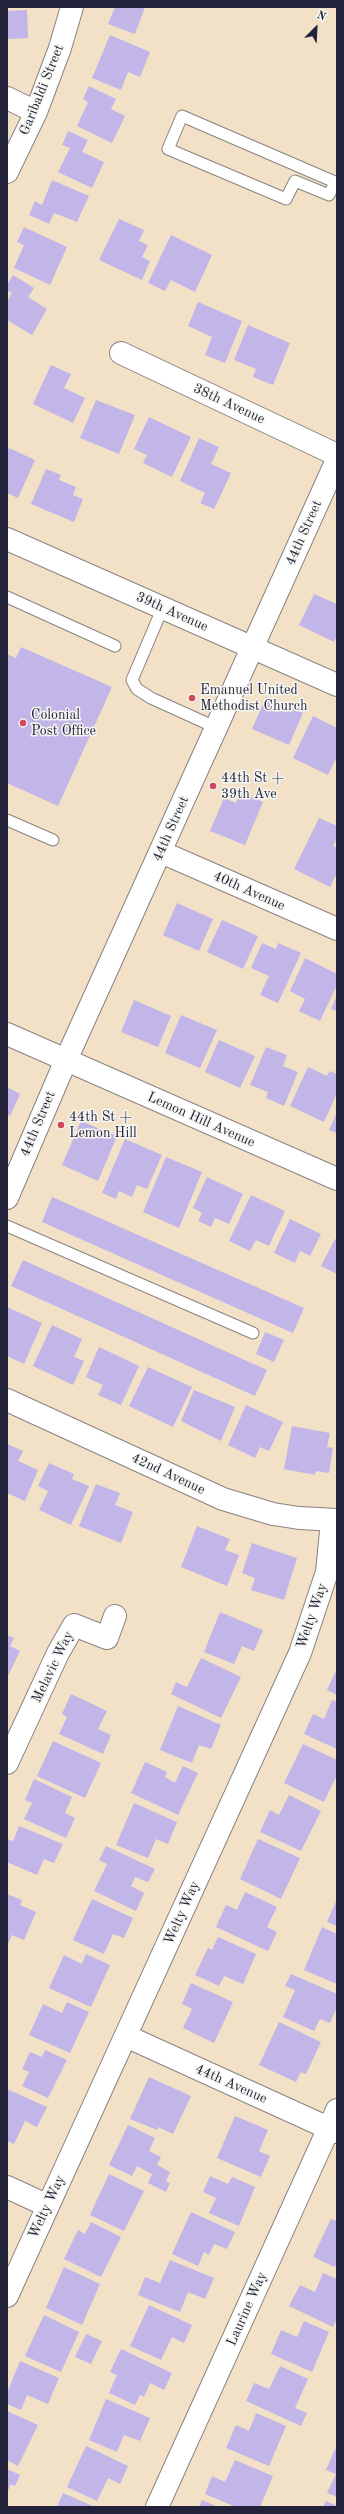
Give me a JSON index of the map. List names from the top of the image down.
{
  "streets": {
    "street": [
      "Garibaldi Street",
      "38th Avenue",
      "44th Street",
      "39th Avenue",
      "40th Avenue",
      "Lemon Hill Avenue",
      "42nd Avenue",
      "Welty Way",
      "Melavic Way",
      "44th Avenue",
      "Laurine Way"
    ]
  },
  "crossings": [
    ["44th Street", "39th Avenue"],
    ["44th Street", "40th Avenue"],
    ["44th Street", "Lemon Hill Avenue"],
    ["42nd Avenue", "Welty Way"],
    ["Welty Way", "44th Avenue"],
    ["44th Avenue", "Laurine Way"]
  ],
  "places": [
    "Emanuel United Methodist Church",
    "Colonial Post Office",
    "44th St + 39th Ave",
    "44th St + Lemon Hill"
  ],
  "north": "top right"
}
